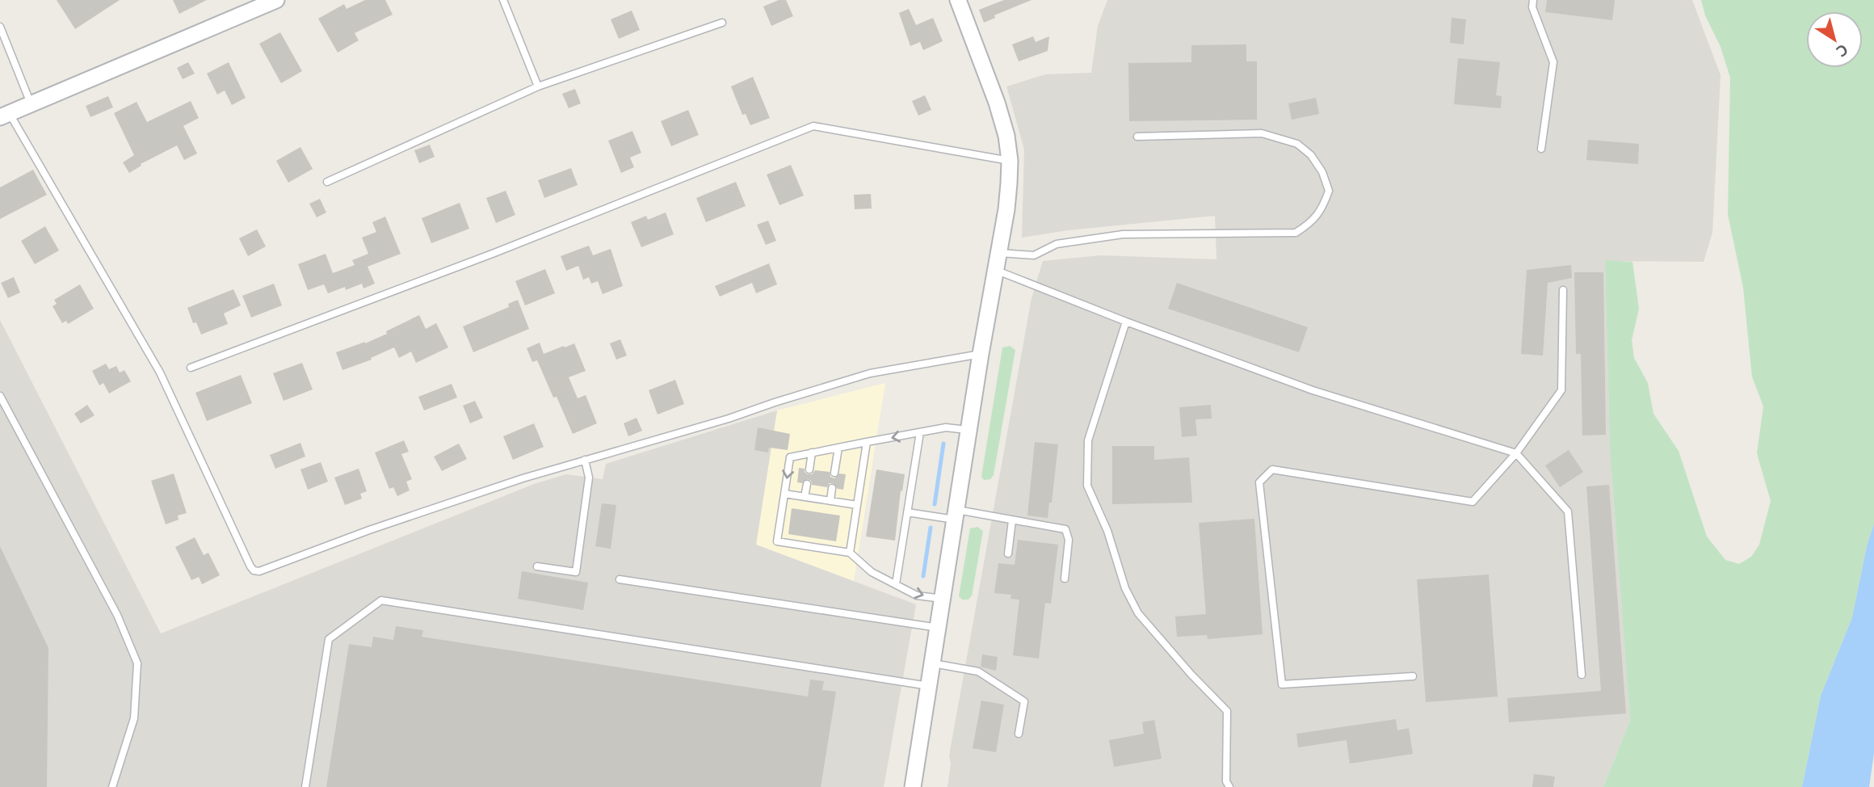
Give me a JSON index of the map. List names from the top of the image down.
{
  "north": "bottom right"
}
